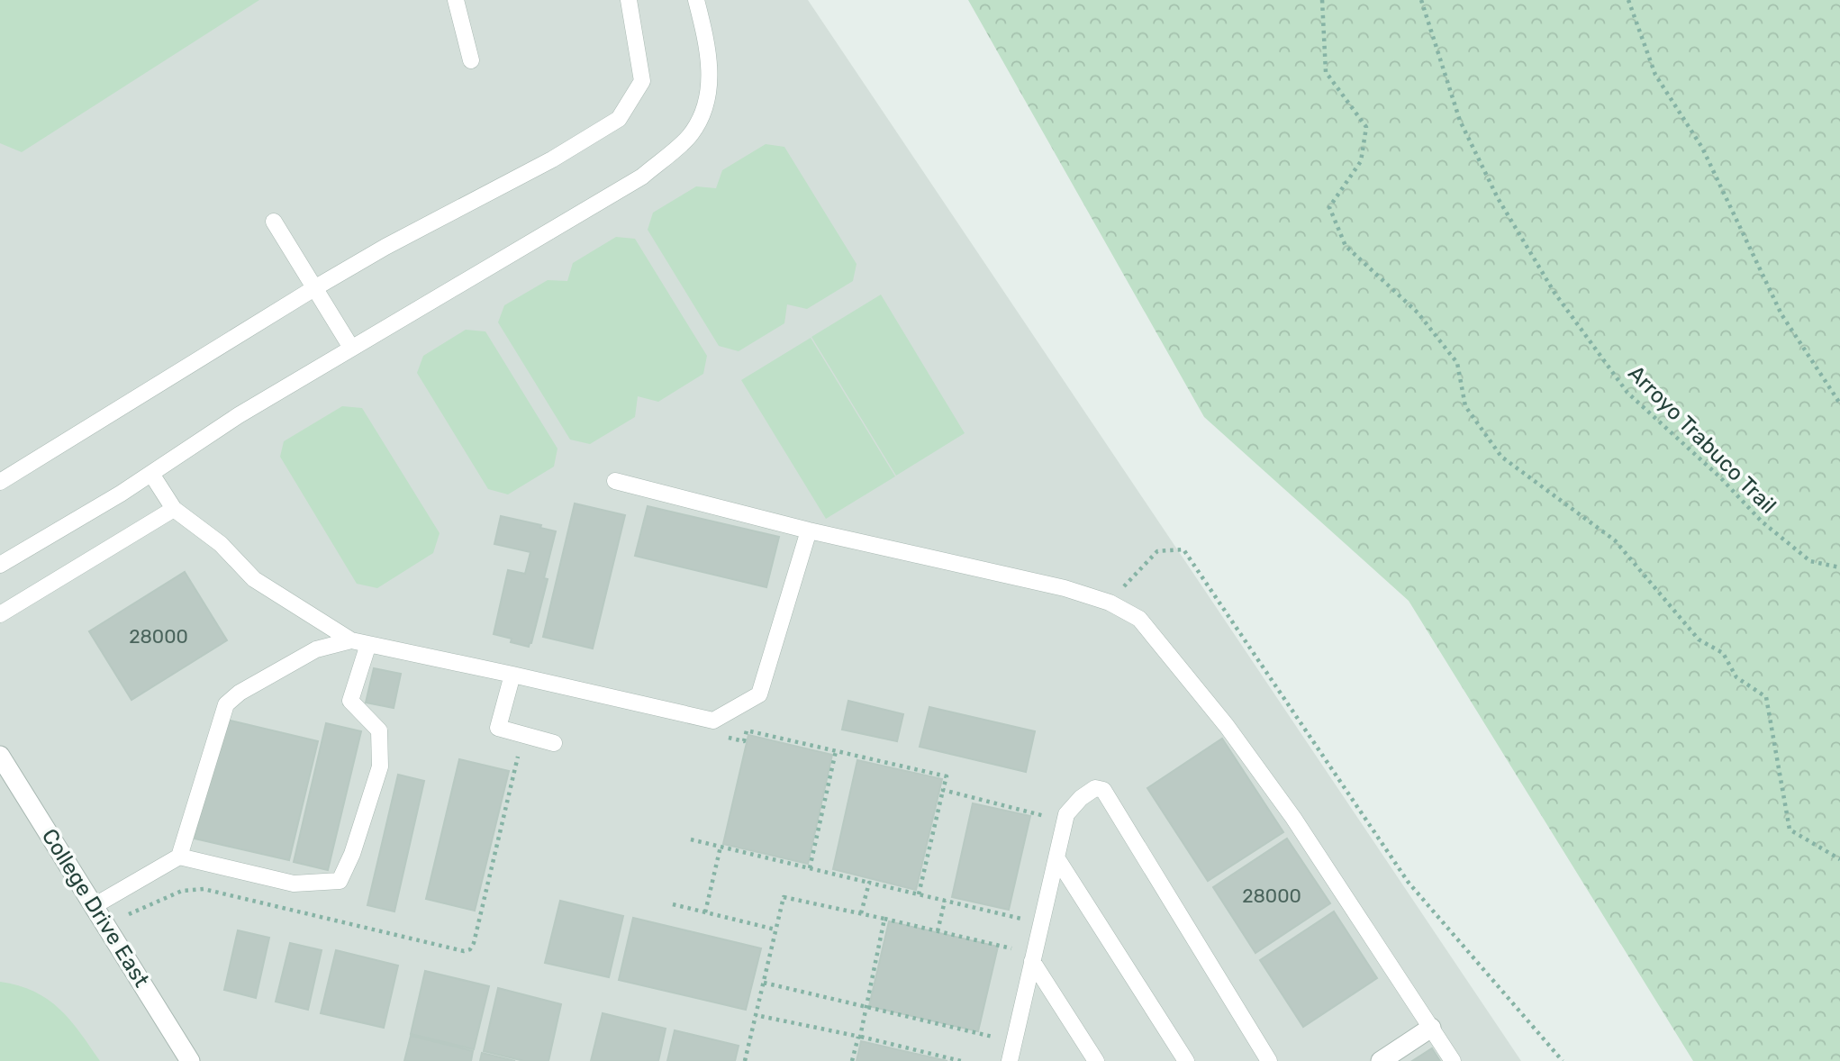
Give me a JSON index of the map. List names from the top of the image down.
{
  "streets": {
    "street": ["College Drive East"],
    "path": ["Arroyo Trabuco Trail"]
  },
  "house_numbers": ["28000", "28000"]
}
